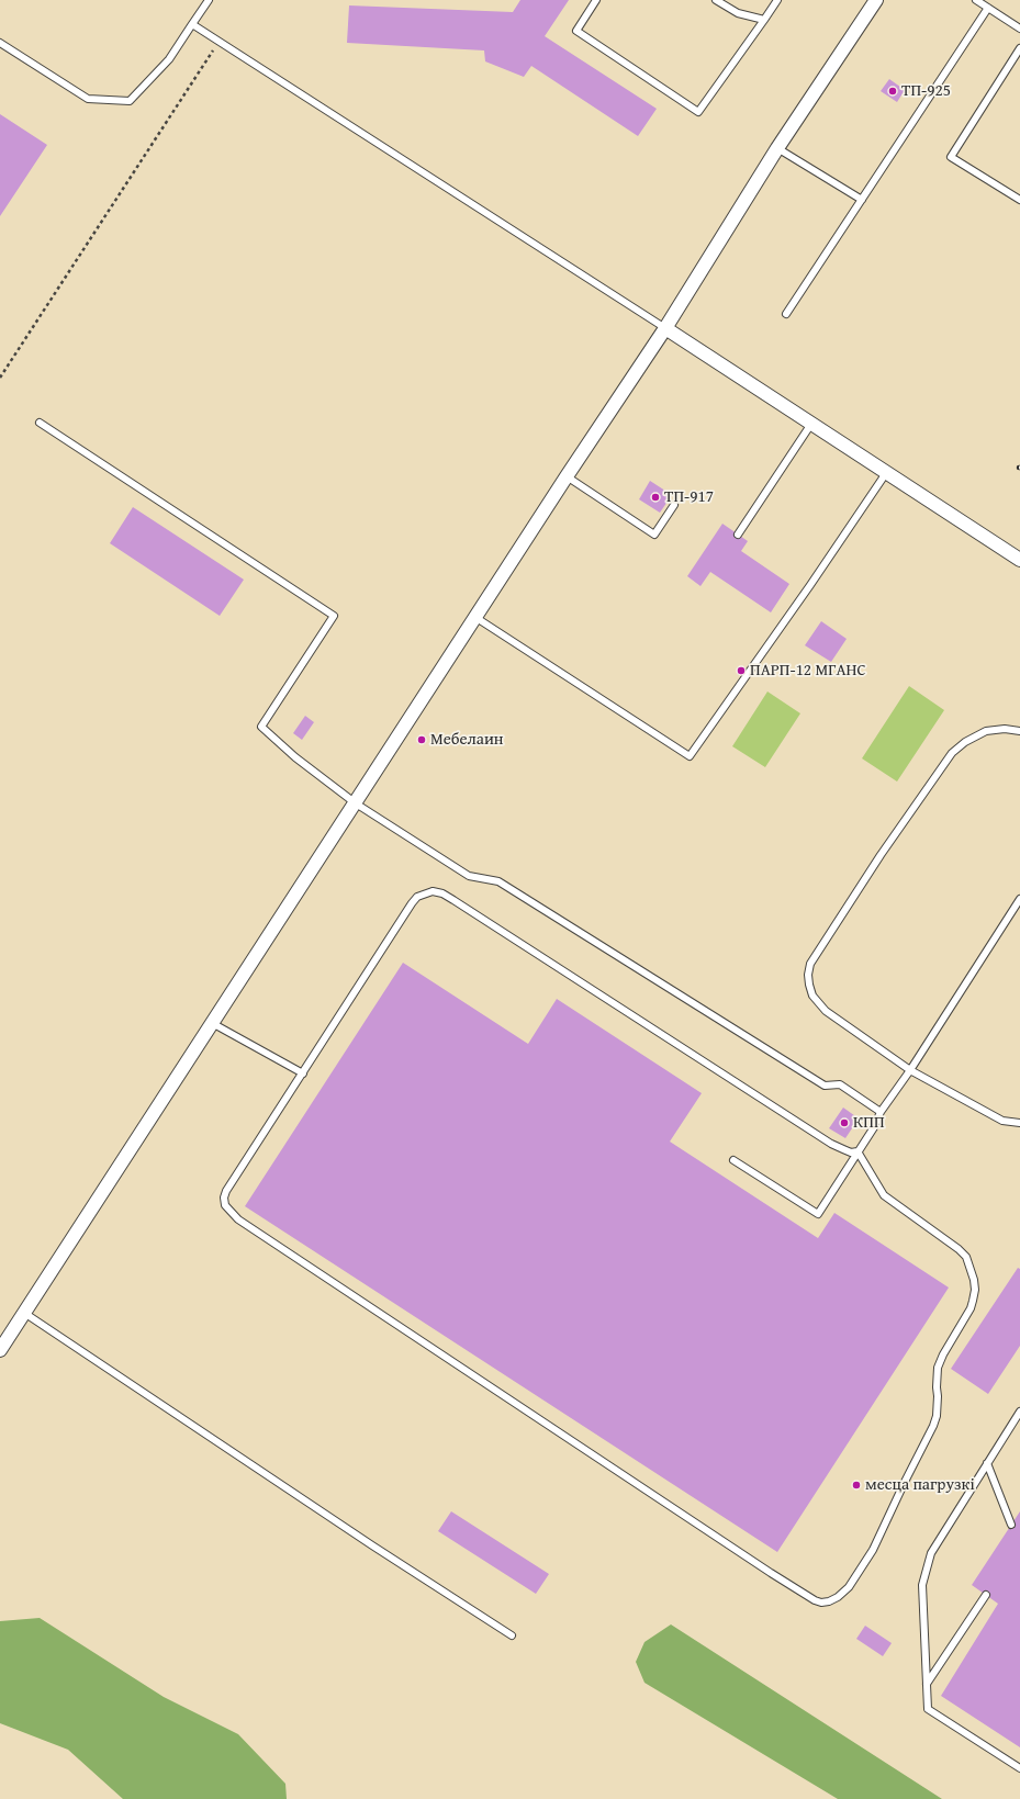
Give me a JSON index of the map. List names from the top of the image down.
{
  "places": [
    "ТП-925",
    "ТП-917",
    "ПАРП-12 МГАНС",
    "Мебелаин",
    "КПП",
    "месца пагрузкі"
  ]
}
